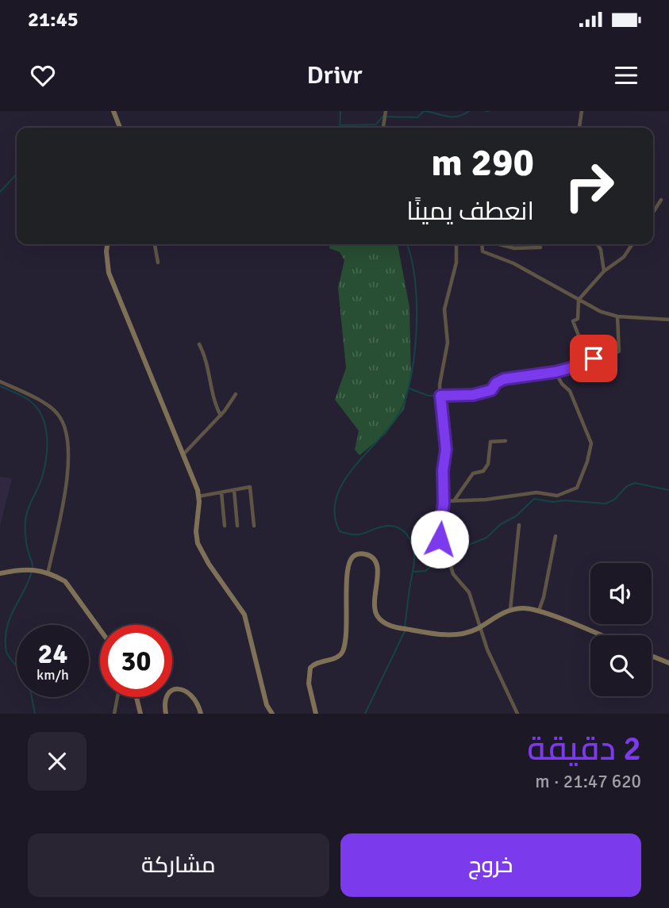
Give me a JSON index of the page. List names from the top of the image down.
{
  "page": {
    "status": "21:45",
    "header": "Drivr",
    "turn": ["290 m", "انعطف يمينًا"],
    "speed": "24 km/h",
    "limit": "30",
    "heading": ["2 دقيقة", "620 m · 21:47"],
    "buttons": ["خروج", "مشاركة"]
  }
}
